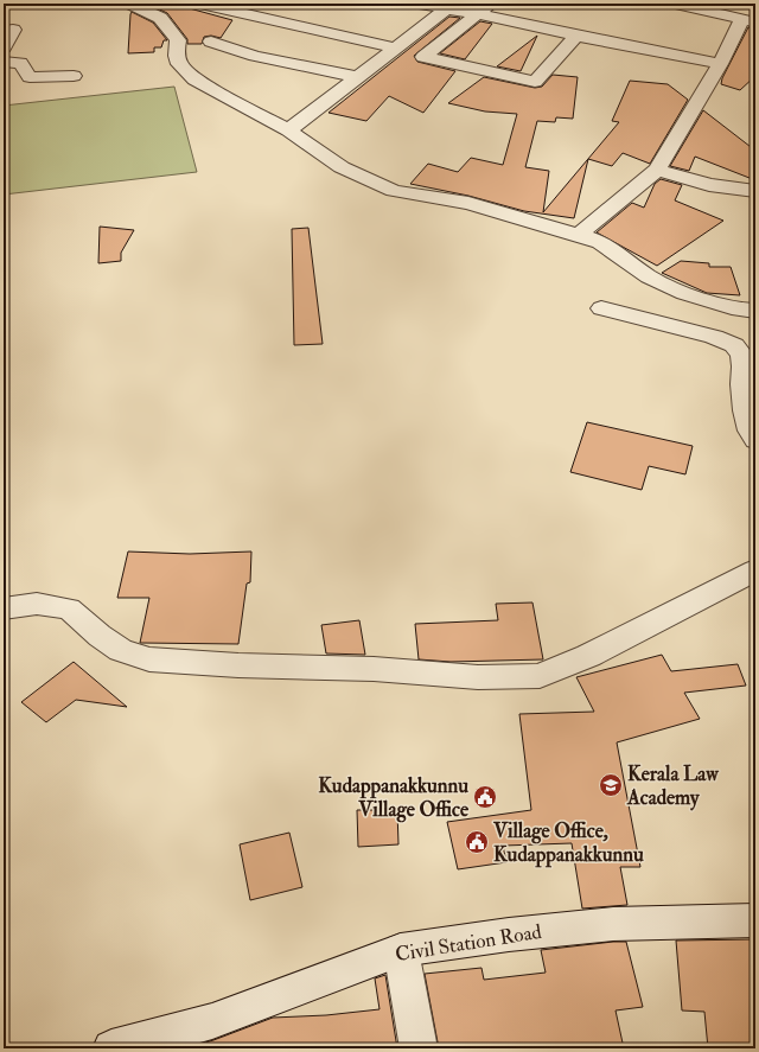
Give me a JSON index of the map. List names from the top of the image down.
{
  "streets": {
    "street": ["Civil Station Road"]
  },
  "places": {
    "school or university": ["Kerala Law Academy"],
    "public building": ["Kudappanakkunnu Village Office", "Village Office, Kudappanakkunnu"]
  }
}
